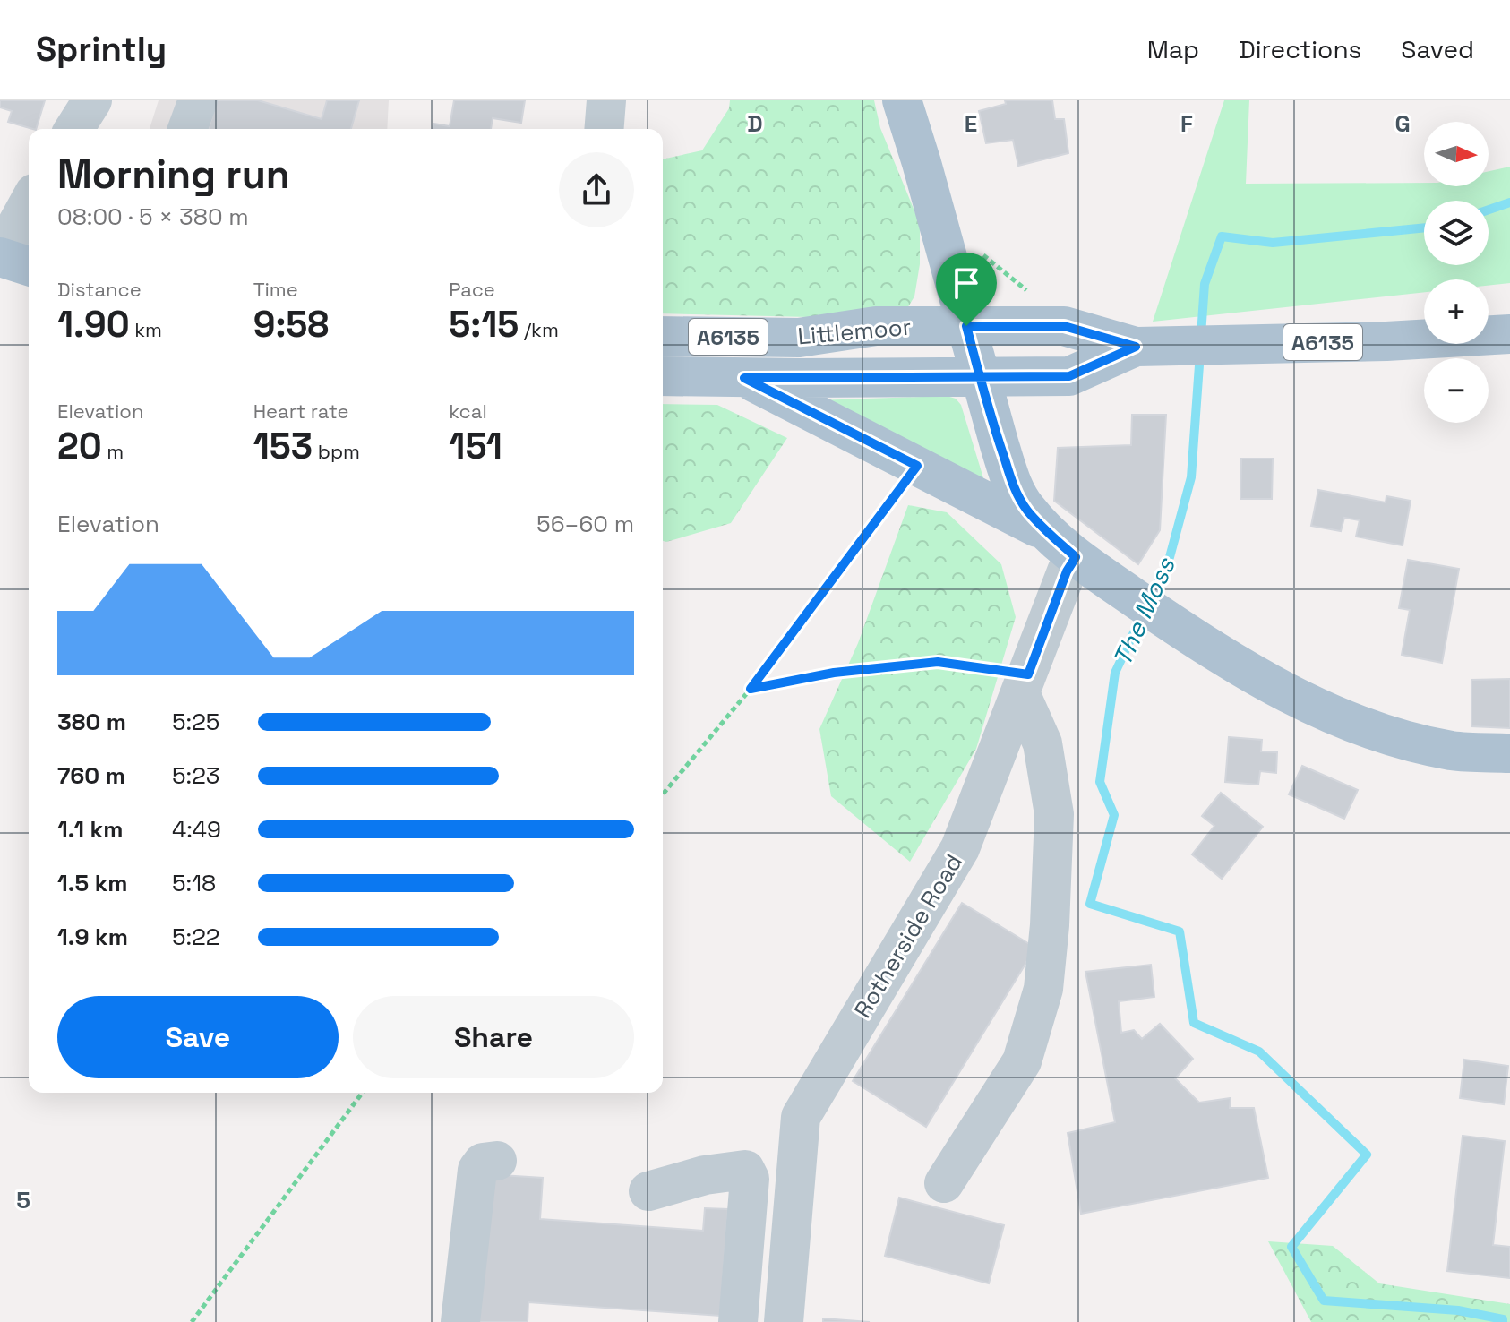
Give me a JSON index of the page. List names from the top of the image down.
{
  "streets": {
    "main road": ["Littlemoor", "A6135"],
    "street": ["Rotherside Road"]
  },
  "crossings": [
    ["Littlemoor", "A6135"]
  ],
  "water": ["The Moss"],
  "north": "right",
  "page": {
    "header": "Sprintly",
    "nav": ["Map", "Directions", "Saved"],
    "map_buttons": ["+", "−"],
    "heading": ["Morning run", "08:00 · 5 × 380 m"],
    "stats": [
      ["Distance", "1.90 km"],
      ["Time", "9:58"],
      ["Pace", "5:15 /km"],
      ["Elevation", "20 m"],
      ["Heart rate", "153 bpm"],
      ["kcal", "151"]
    ],
    "chart": ["Elevation", "56–60 m"],
    "list": [
      {
        "name": "380 m",
        "note": "5:25"
      },
      {
        "name": "760 m",
        "note": "5:23"
      },
      {
        "name": "1.1 km",
        "note": "4:49"
      },
      {
        "name": "1.5 km",
        "note": "5:18"
      },
      {
        "name": "1.9 km",
        "note": "5:22"
      }
    ],
    "buttons": ["Save", "Share"]
  },
  "grid": {
    "columns": [
      "D",
      "E",
      "F",
      "G"
    ],
    "rows": ["5"]
  }
}
